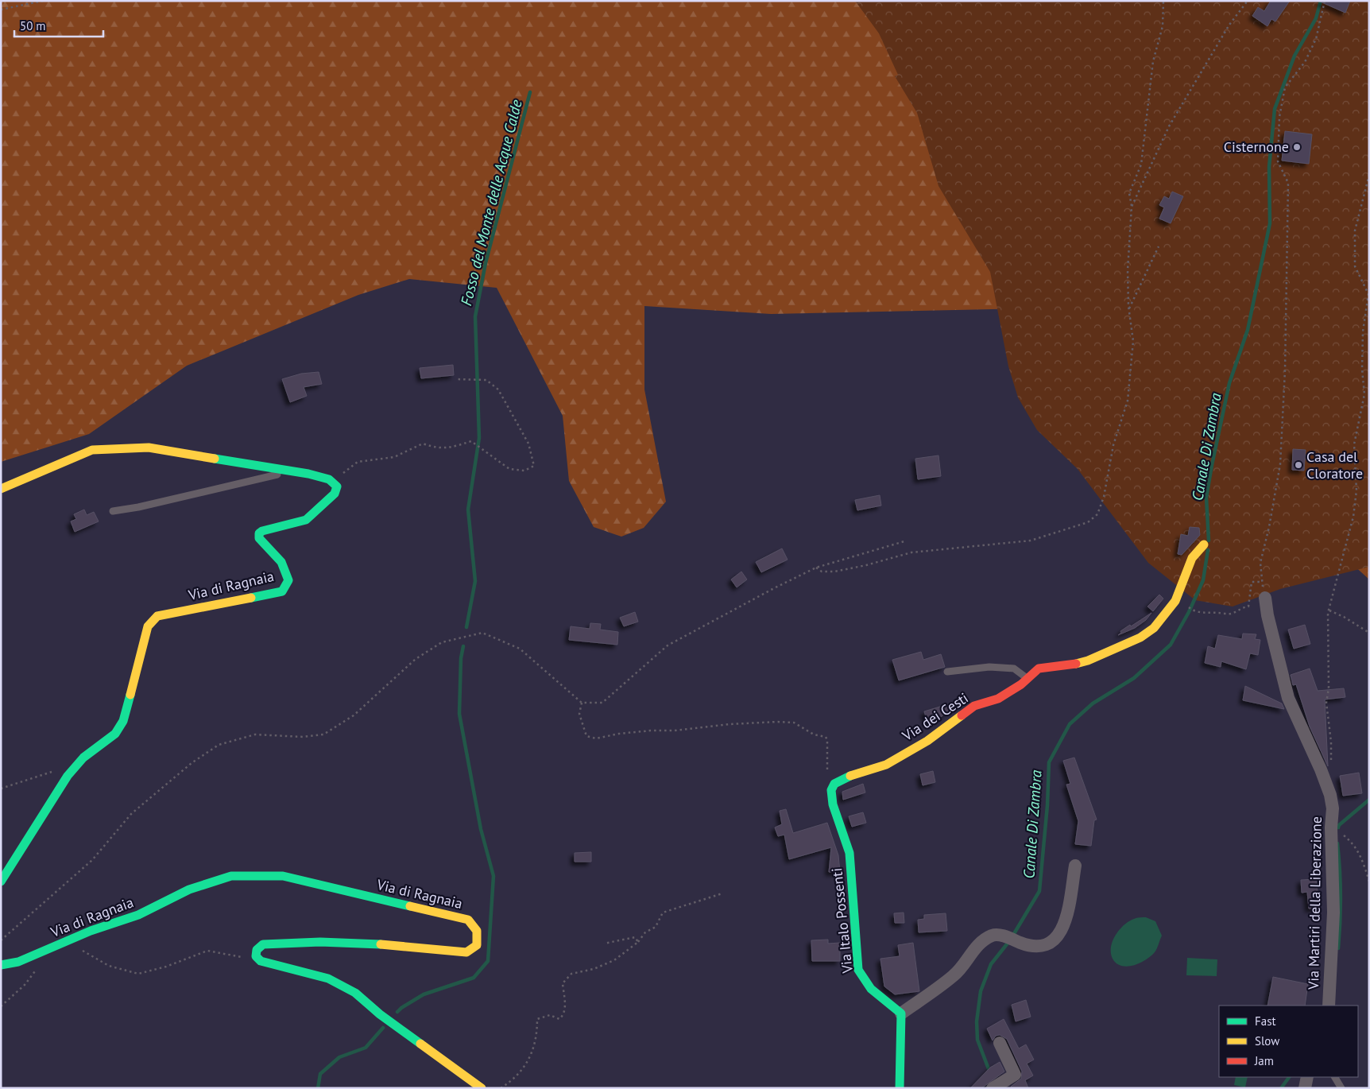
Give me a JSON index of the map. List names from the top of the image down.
{
  "streets": {
    "street": [
      "Via di Ragnaia",
      "Via dei Cesti",
      "Via Martiri della Liberazione",
      "Via Italo Possenti"
    ]
  },
  "crossings": [
    ["Via dei Cesti", "Via Italo Possenti"]
  ],
  "water": ["Fosso del Monte delle Acque Calde", "Canale Di Zambra"],
  "places": ["Cisternone", "Casa del Cloratore"],
  "legend": ["Fast", "Slow", "Jam"],
  "scale_bar": "50 m"
}
